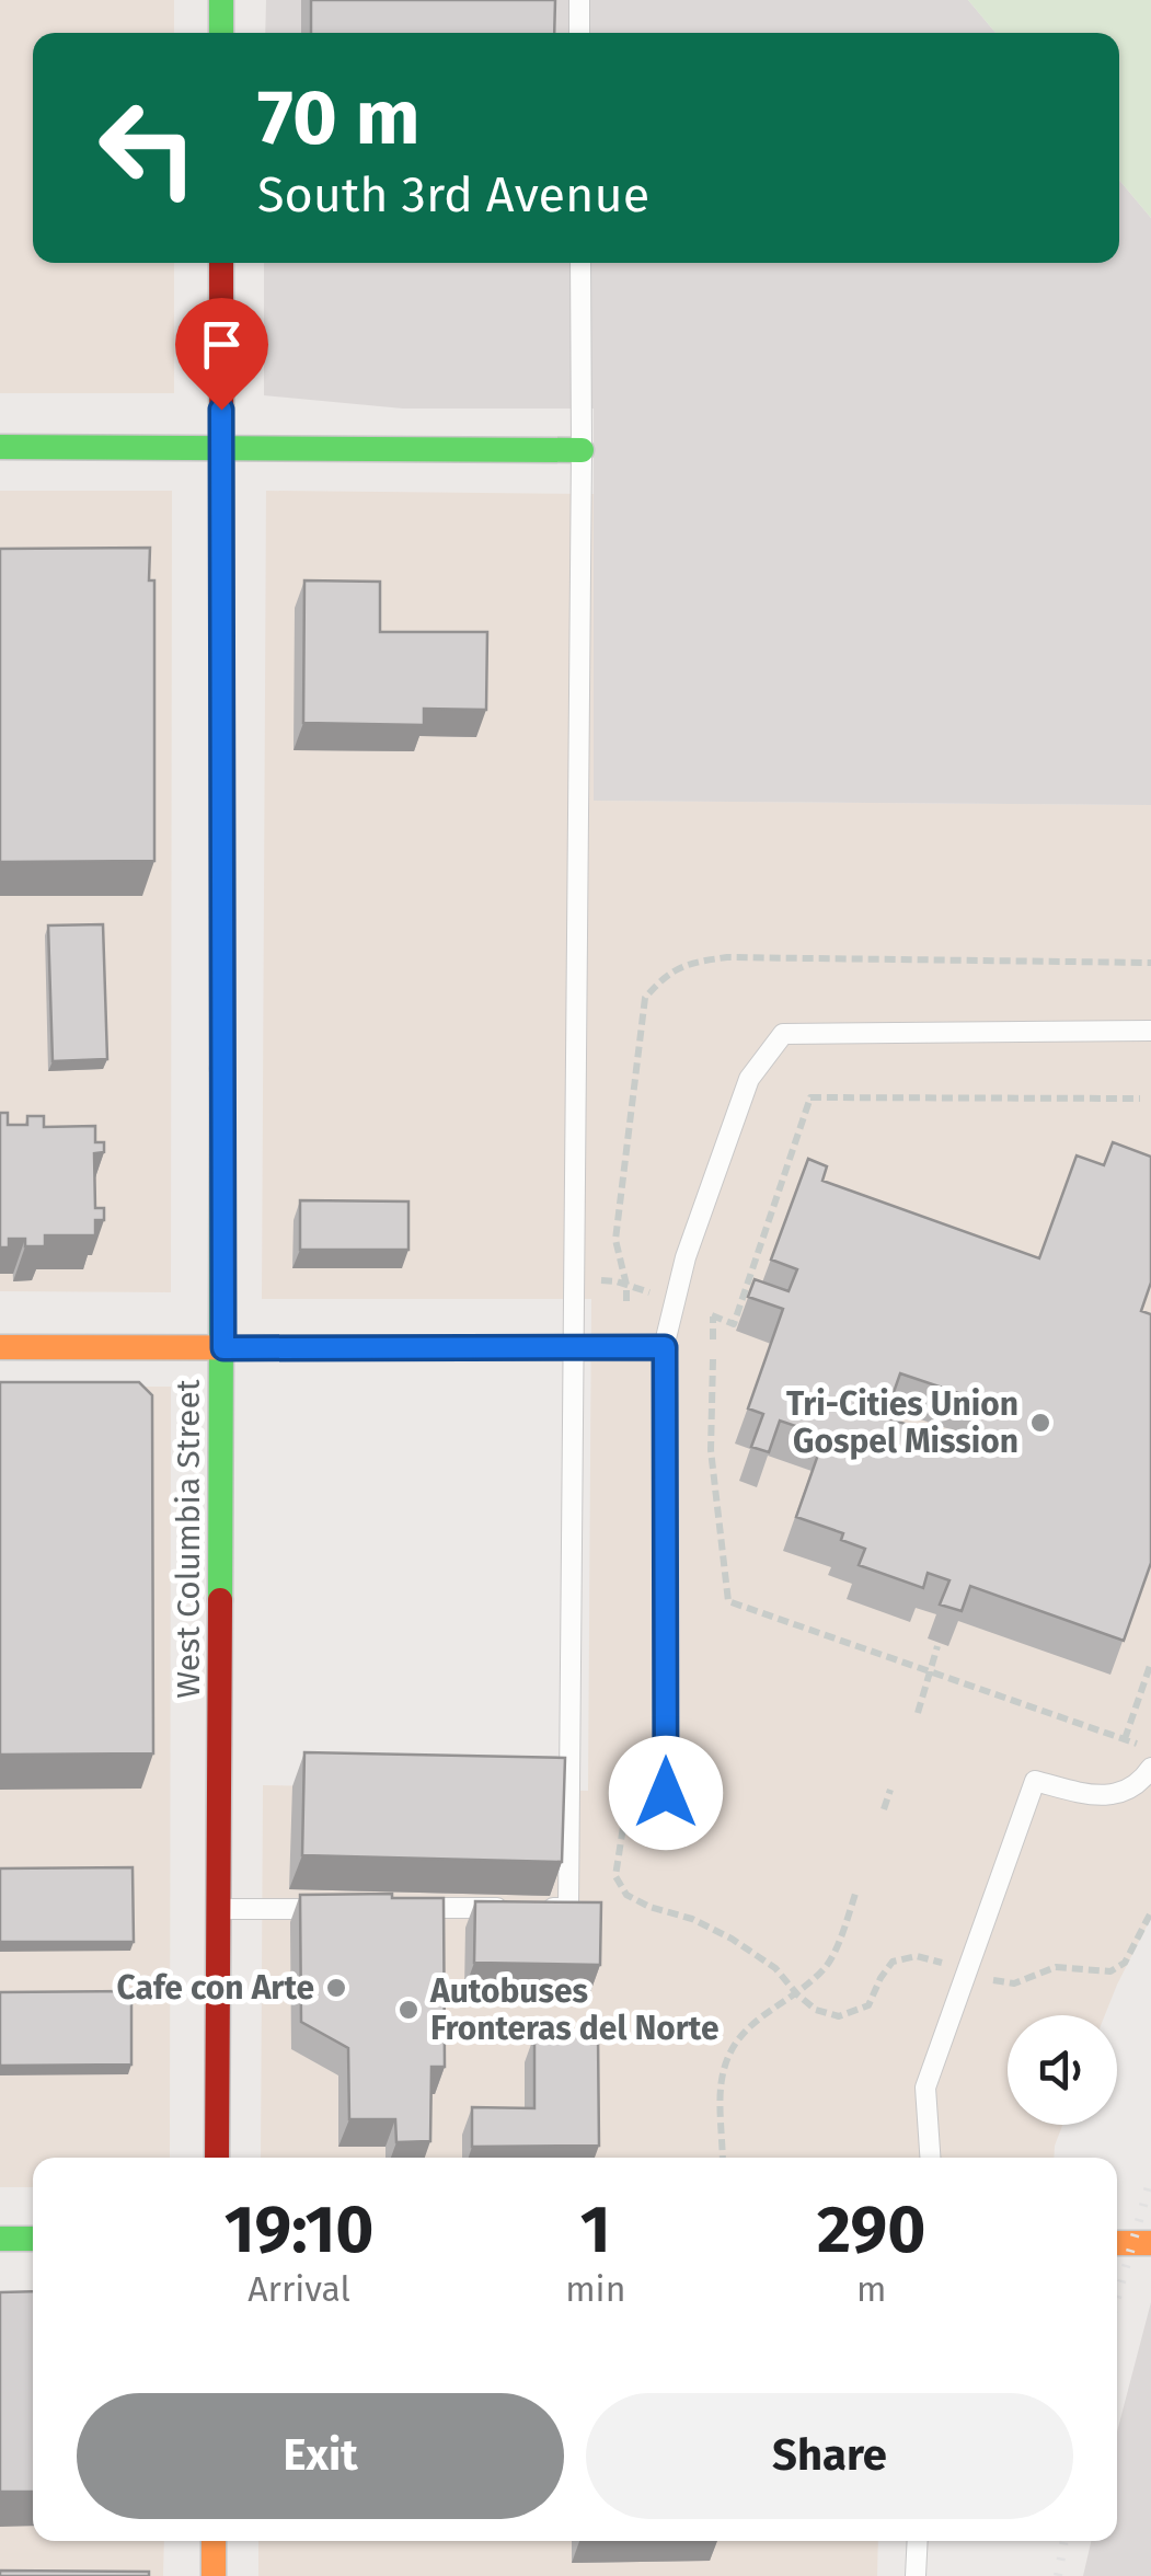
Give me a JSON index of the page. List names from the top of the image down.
{
  "streets": {
    "street": ["West Columbia Street"]
  },
  "places": ["Tri-Cities Union Gospel Mission", "Cafe con Arte", "Autobuses Fronteras del Norte"],
  "page": {
    "turn": ["70 m", "South 3rd Avenue"],
    "eta": [
      "19:10",
      "Arrival",
      "1",
      "min",
      "290",
      "m"
    ],
    "buttons": ["Exit", "Share"]
  }
}
